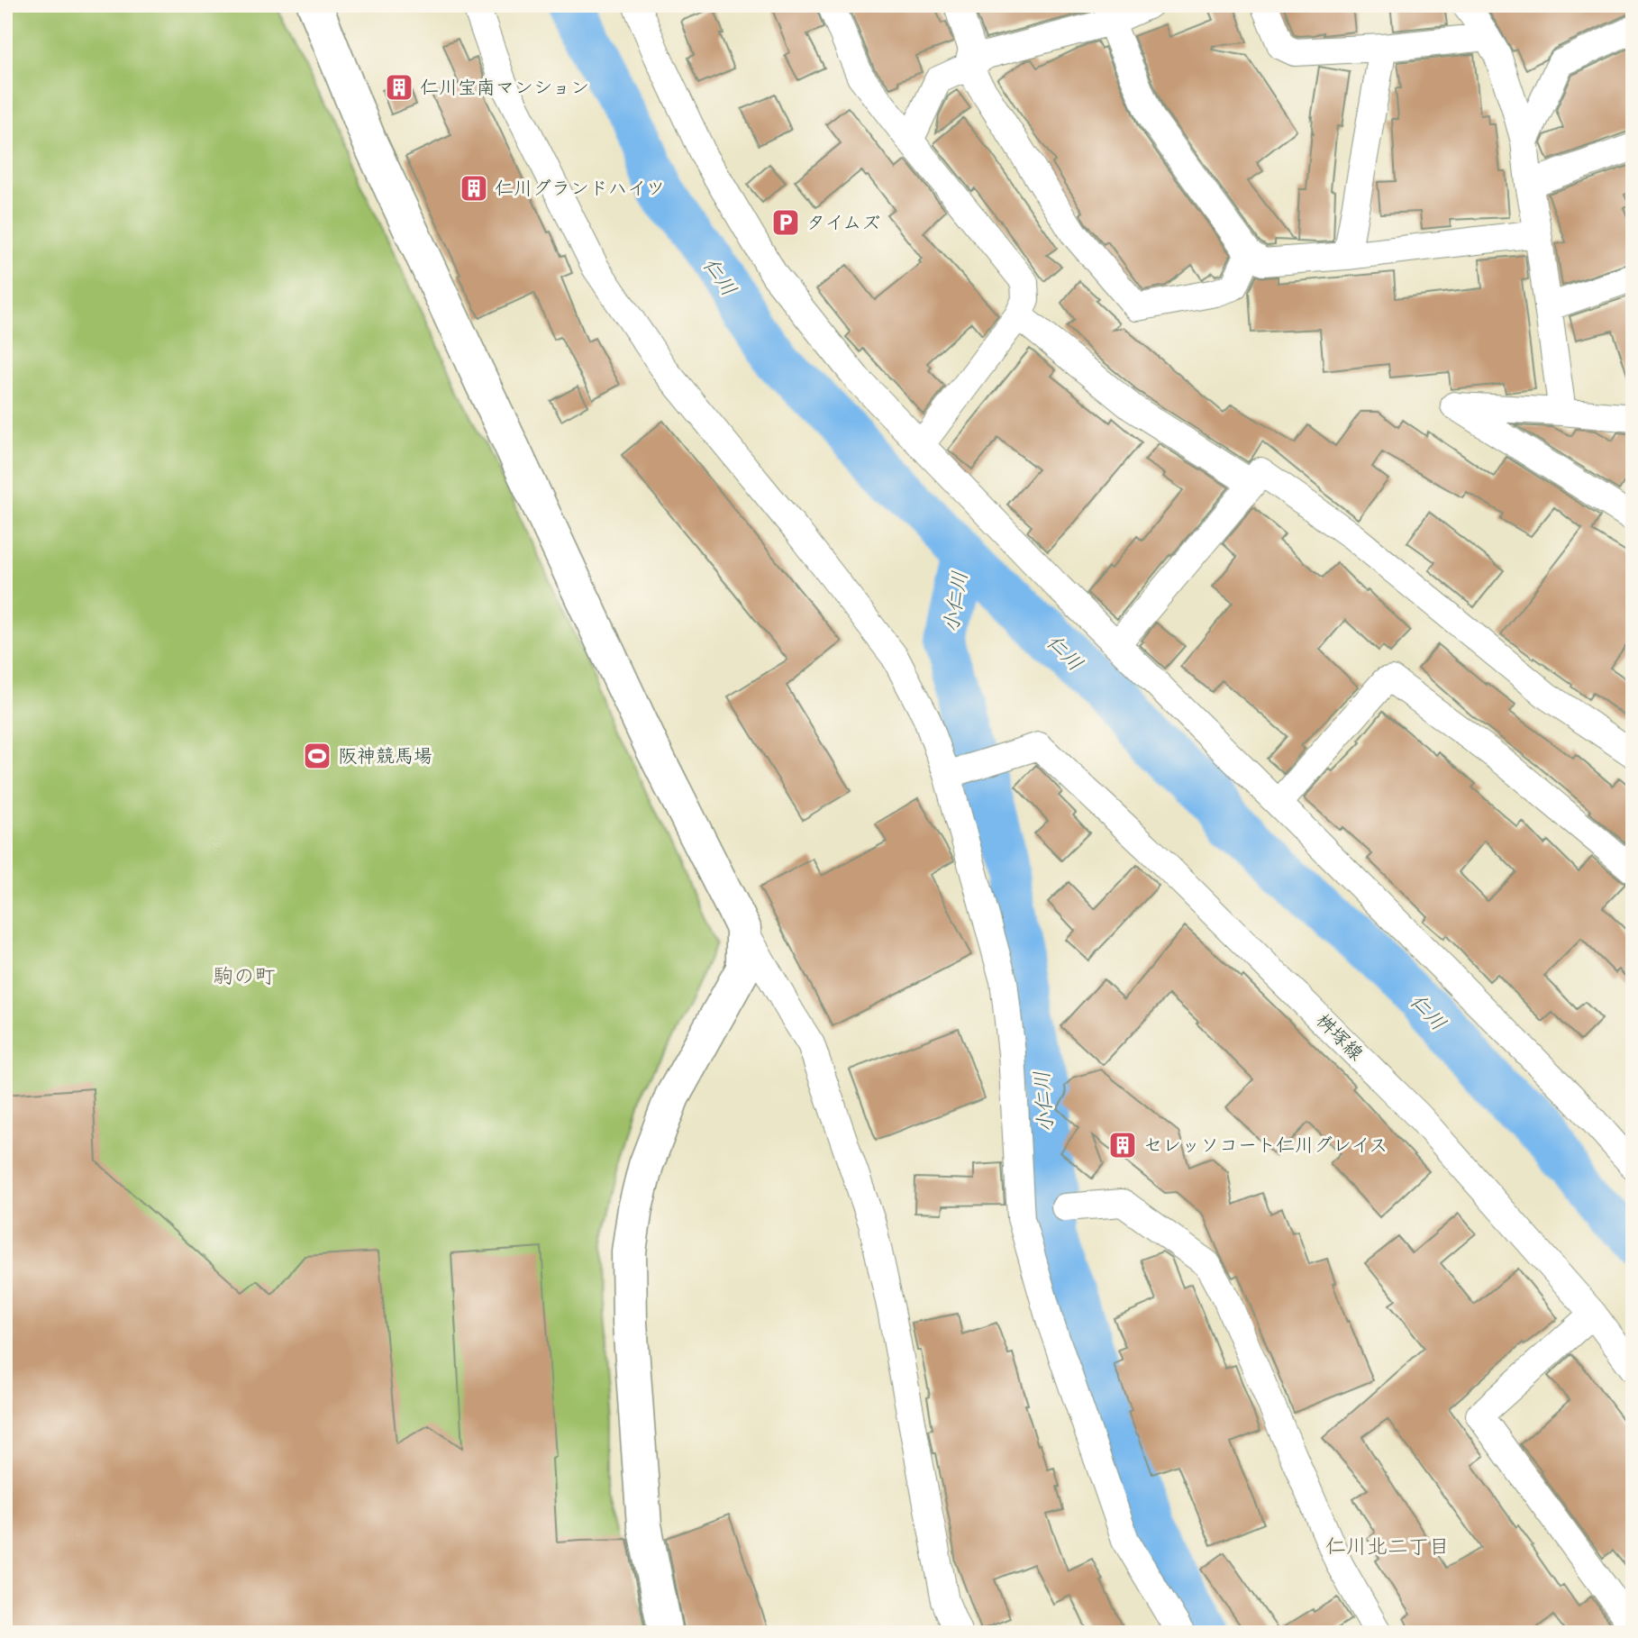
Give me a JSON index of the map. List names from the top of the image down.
{
  "streets": {
    "street": ["桝塚線"]
  },
  "districts": ["駒の町", "仁川北二丁目"],
  "water": ["仁川", "小仁川"],
  "places": {
    "building": ["仁川宝南マンション", "仁川グランドハイツ", "セレッソコート仁川グレイス"],
    "parking": ["タイムズ"],
    "sports": ["阪神競馬場"]
  }
}
